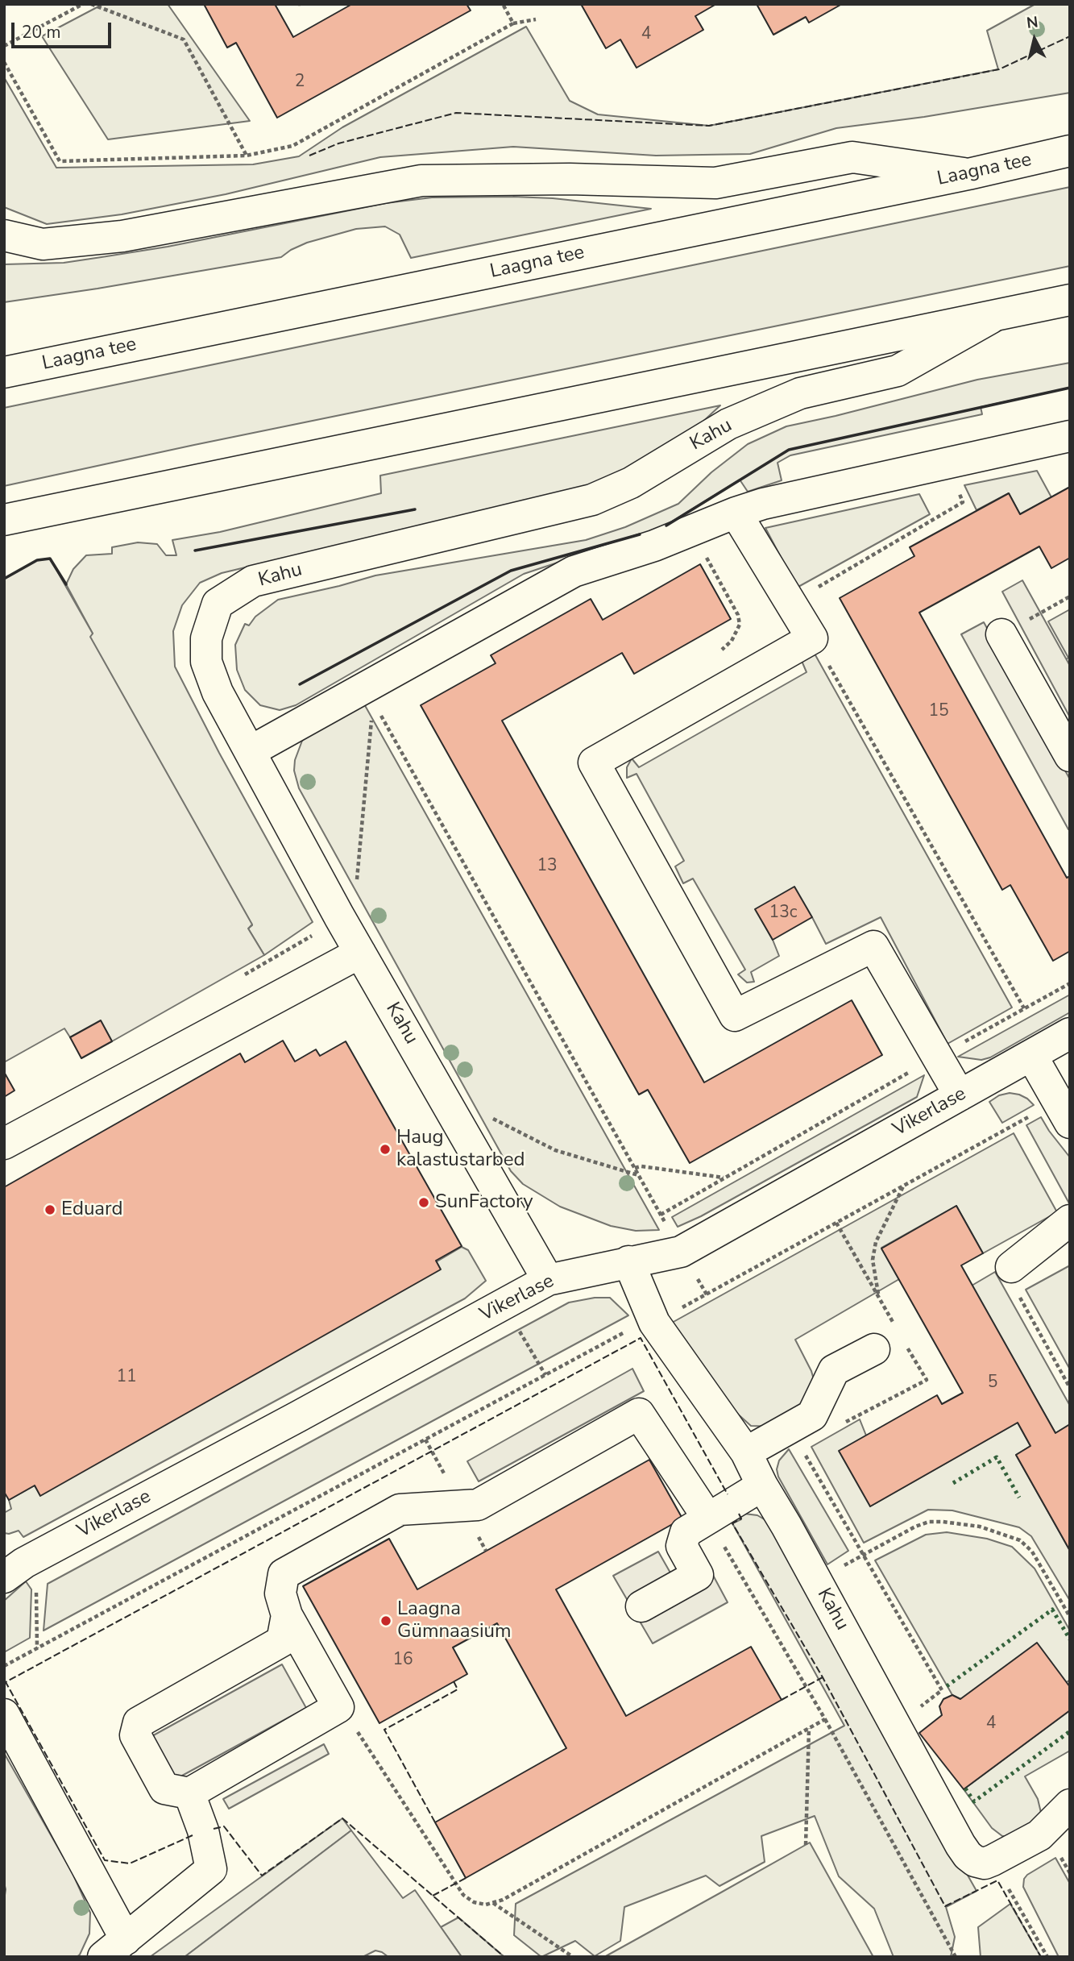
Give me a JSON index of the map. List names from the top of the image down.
{
  "streets": {
    "street": ["Laagna tee", "Kahu", "Vikerlase"]
  },
  "crossings": [
    ["Kahu", "Vikerlase"]
  ],
  "places": [
    "Haug kalastustarbed",
    "SunFactory",
    "Eduard",
    "Laagna Gümnaasium"
  ],
  "house_numbers": [
    "4",
    "2",
    "15",
    "13",
    "13c",
    "11",
    "5",
    "16",
    "4"
  ],
  "scale_bar": "20 m",
  "north": "top"
}
